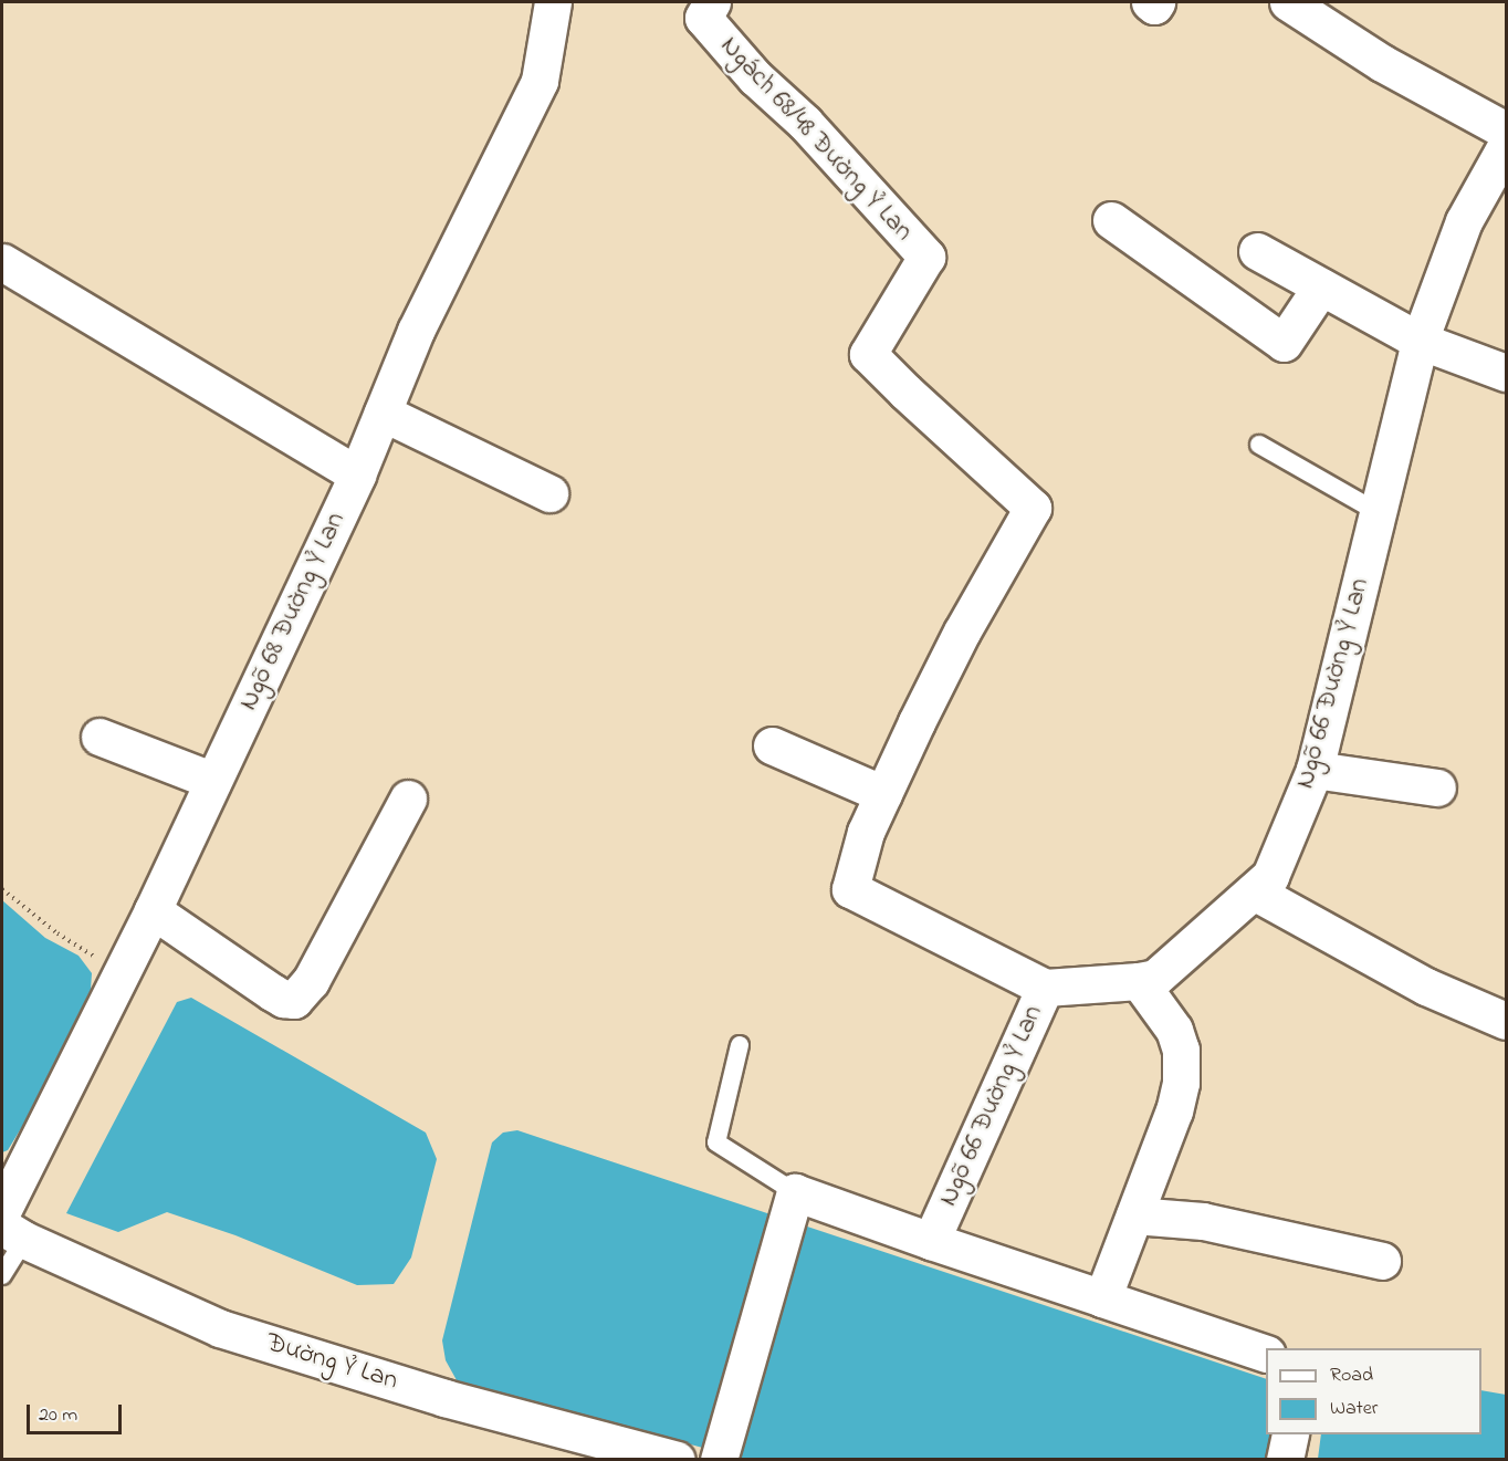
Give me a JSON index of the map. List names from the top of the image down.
{
  "streets": {
    "street": [
      "Ngách 68/48 Đường Ỷ Lan",
      "Ngõ 68 Đường Ỷ Lan",
      "Ngõ 66 Đường Ỷ Lan",
      "Đường Ỷ Lan"
    ]
  },
  "crossings": [
    ["Ngách 68/48 Đường Ỷ Lan", "Ngõ 66 Đường Ỷ Lan"]
  ],
  "legend": ["Road", "Water"],
  "scale_bar": "20 m"
}
